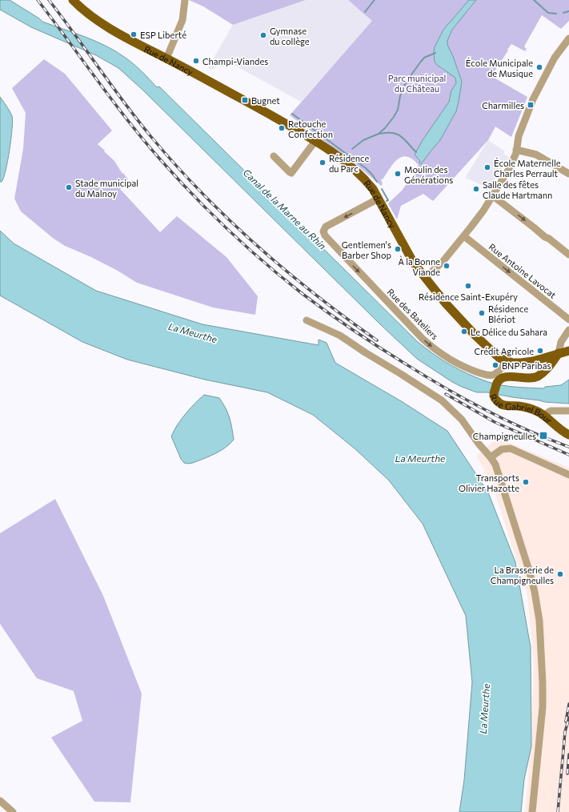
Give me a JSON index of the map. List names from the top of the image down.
{
  "streets": {
    "main road": ["Rue de Nancy", "Rue Gabriel Bour"],
    "street": ["Rue Antoine Lavocat", "Rue des Bateliers"]
  },
  "crossings": [
    ["Rue de Nancy", "Rue des Bateliers"],
    ["Rue de Nancy", "Rue Gabriel Bour"]
  ],
  "water": ["Canal de la Marne au Rhin", "La Meurthe"],
  "parks": ["Parc municipal du Château"],
  "places": {
    "other": [
      "ESP Liberté",
      "Gymnase du collège",
      "Champi-Viandes",
      "École Municipale de Musique",
      "Retouche Confection",
      "Résidence du Parc",
      "École Maternelle Charles Perrault",
      "Moulin des Générations",
      "Stade municipal du Malnoy",
      "Salle des fêtes Claude Hartmann",
      "Gentlemen's Barber Shop",
      "À la Bonne Viande",
      "Résidence Saint-Exupéry",
      "Résidence Blériot",
      "Le Délice du Sahara",
      "Crédit Agricole",
      "BNP Paribas",
      "Transports Olivier Hazotte",
      "La Brasserie de Champigneulles"
    ],
    "transit": ["Bugnet", "Charmilles", "Champigneulles"]
  }
}
